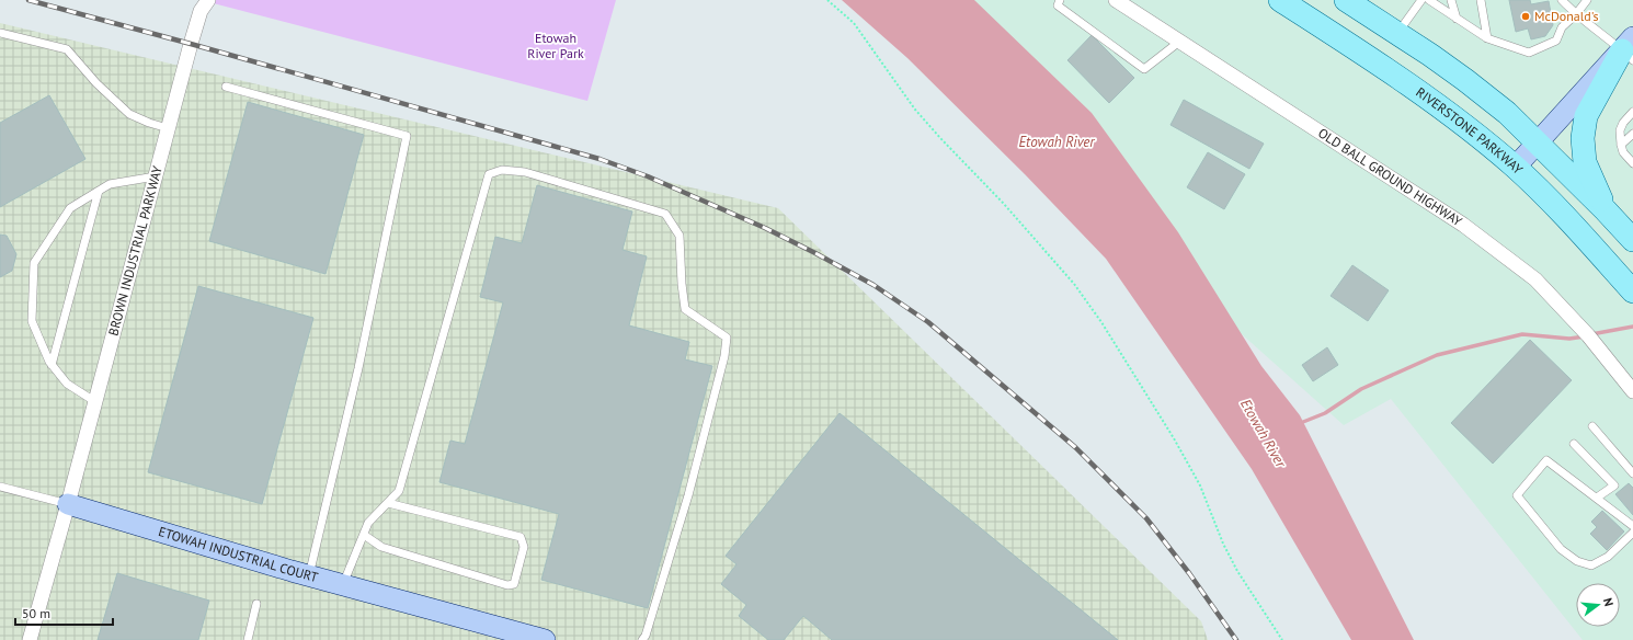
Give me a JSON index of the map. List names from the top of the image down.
{
  "streets": {
    "main road": ["RIVERSTONE PARKWAY"],
    "street": ["OLD BALL GROUND HIGHWAY", "BROWN INDUSTRIAL PARKWAY", "ETOWAH INDUSTRIAL COURT"]
  },
  "crossings": [
    ["BROWN INDUSTRIAL PARKWAY", "ETOWAH INDUSTRIAL COURT"]
  ],
  "water": ["Etowah River"],
  "parks": ["Etowah River Park"],
  "places": ["McDonald's"],
  "scale_bar": "50 m",
  "north": "right"
}
